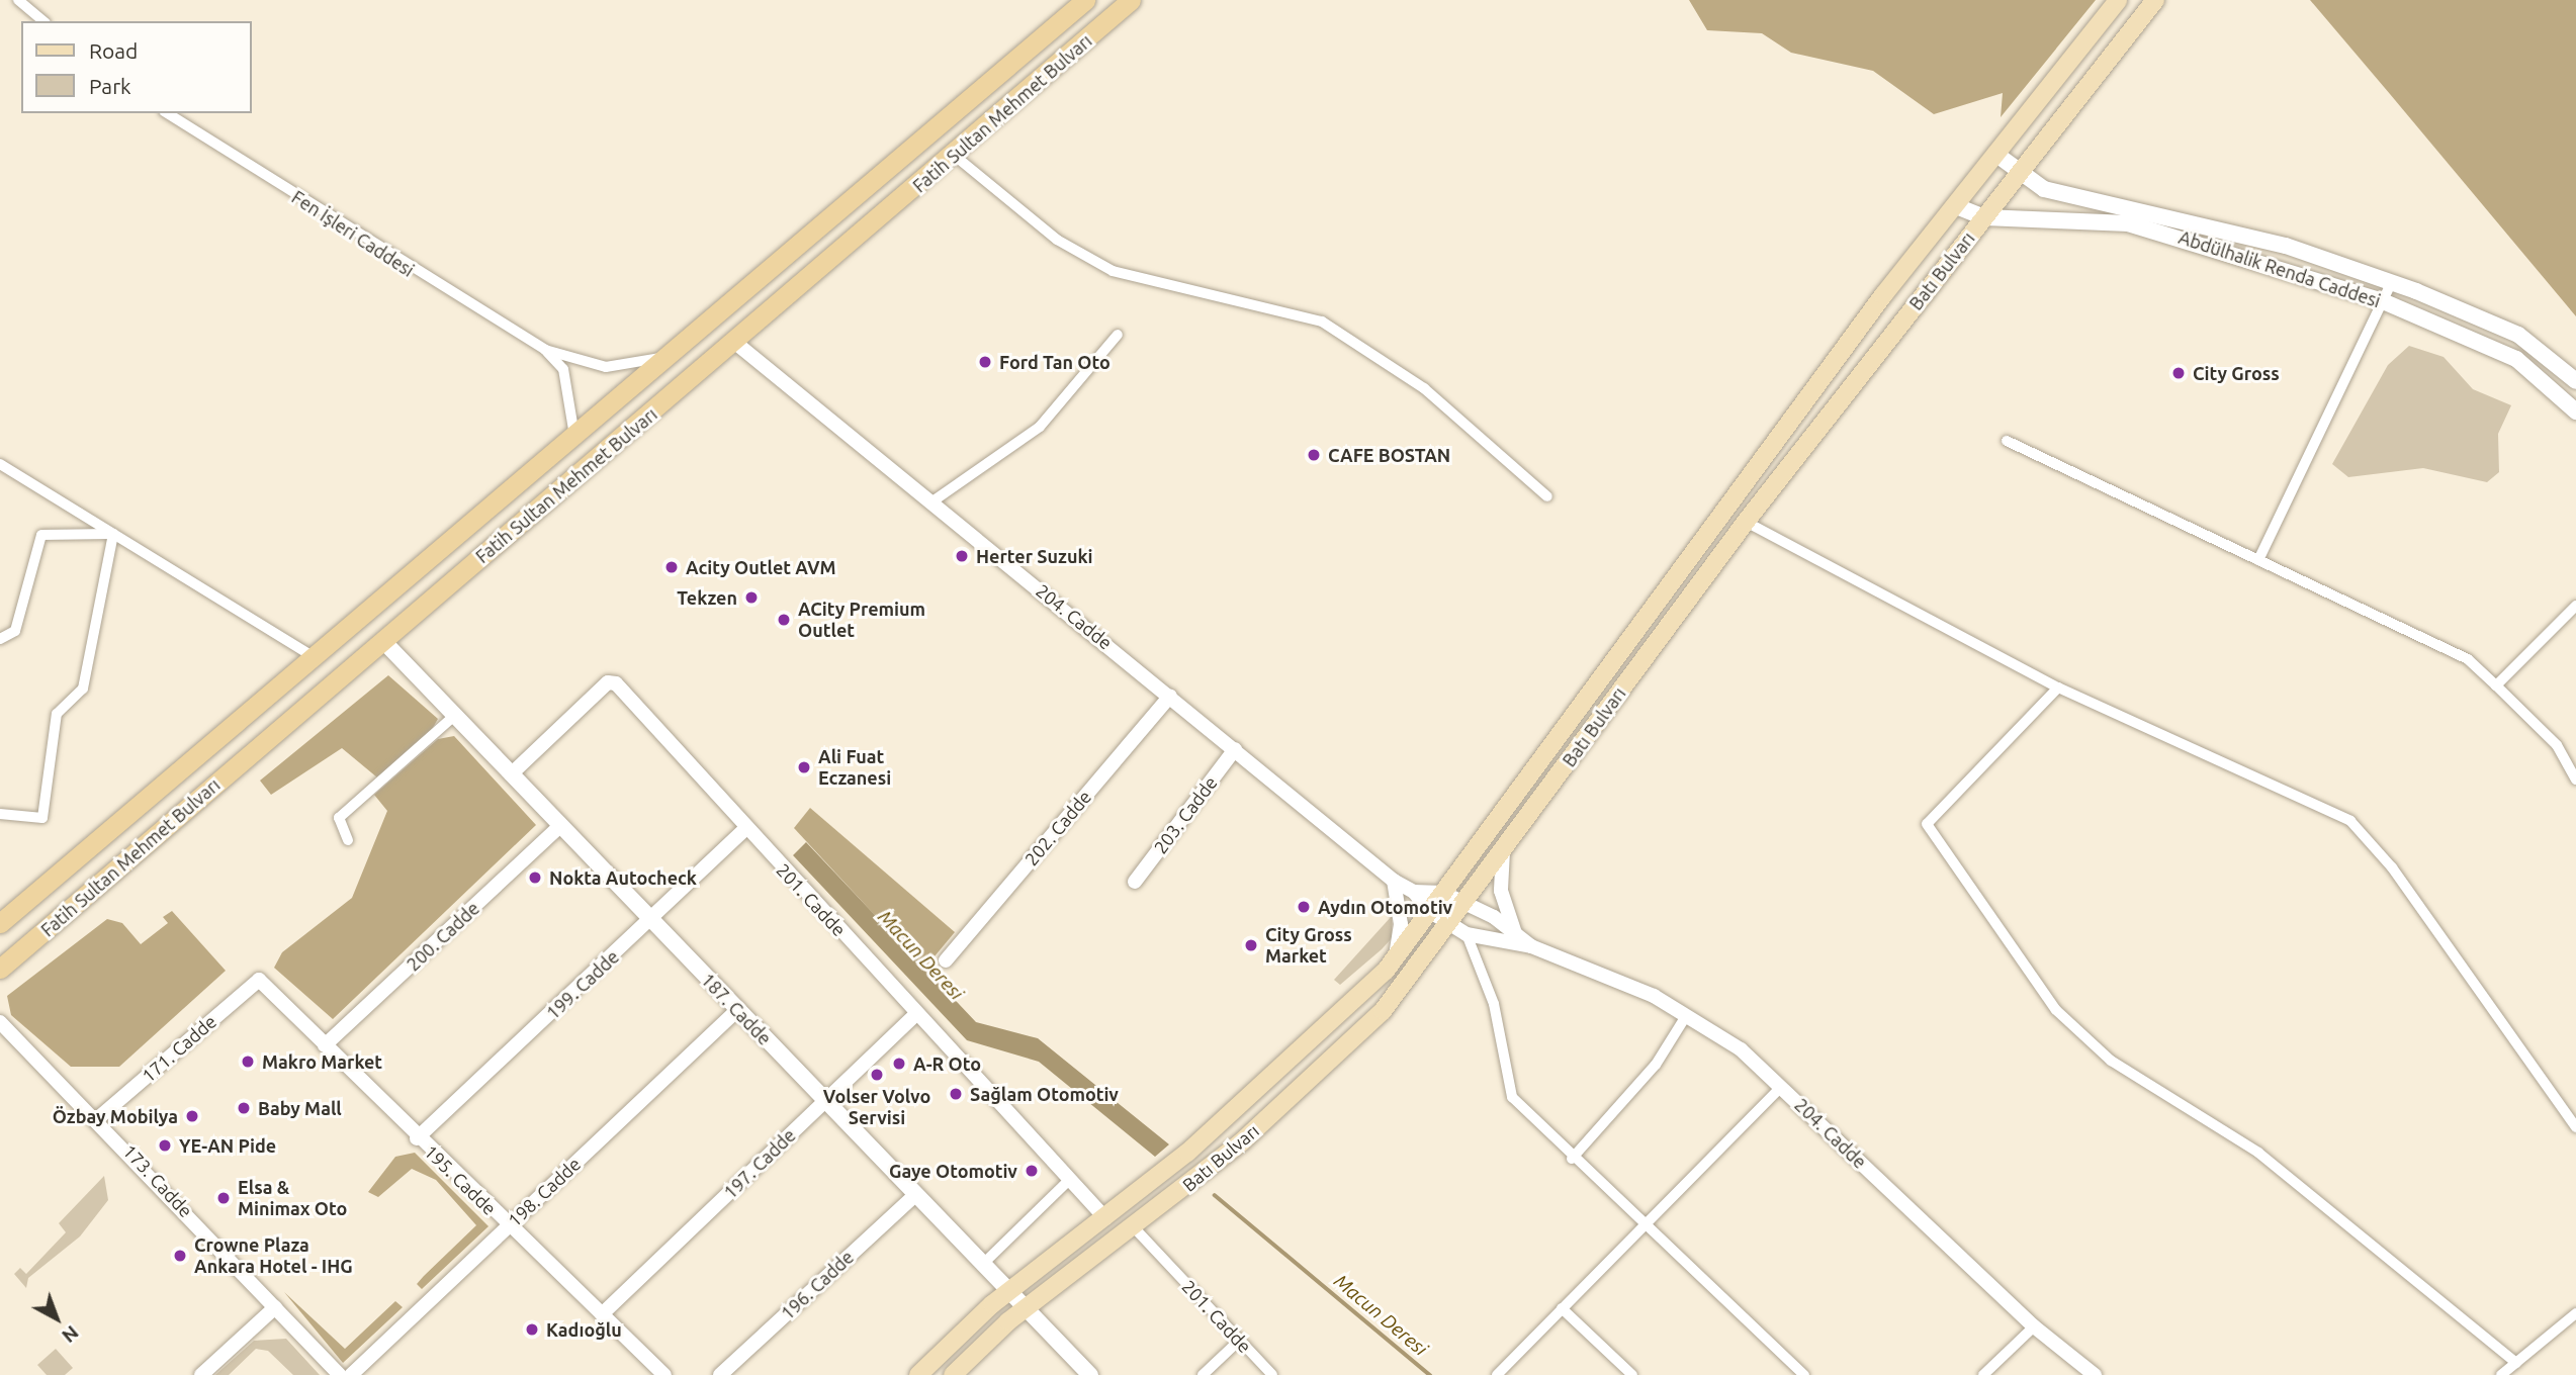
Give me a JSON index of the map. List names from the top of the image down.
{
  "streets": {
    "highway": ["Fatih Sultan Mehmet Bulvarı"],
    "main road": ["Abdülhalik Renda Caddesi", "Batı Bulvarı", "187. Cadde"],
    "street": [
      "Fen İşleri Caddesi",
      "204. Cadde",
      "203. Cadde",
      "202. Cadde",
      "201. Cadde",
      "200. Cadde",
      "199. Cadde",
      "171. Cadde",
      "197. Cadde",
      "195. Cadde",
      "173. Cadde",
      "198. Cadde",
      "196. Cadde"
    ]
  },
  "crossings": [
    ["Fatih Sultan Mehmet Bulvarı", "204. Cadde"],
    ["Fatih Sultan Mehmet Bulvarı", "187. Cadde"],
    ["Abdülhalik Renda Caddesi", "Batı Bulvarı"],
    ["Batı Bulvarı", "204. Cadde"],
    ["Batı Bulvarı", "201. Cadde"],
    ["Batı Bulvarı", "187. Cadde"],
    ["204. Cadde", "203. Cadde"],
    ["204. Cadde", "202. Cadde"],
    ["201. Cadde", "199. Cadde"],
    ["201. Cadde", "187. Cadde"],
    ["201. Cadde", "197. Cadde"],
    ["200. Cadde", "187. Cadde"],
    ["200. Cadde", "195. Cadde"],
    ["199. Cadde", "187. Cadde"],
    ["199. Cadde", "195. Cadde"],
    ["187. Cadde", "197. Cadde"],
    ["187. Cadde", "198. Cadde"],
    ["187. Cadde", "196. Cadde"],
    ["171. Cadde", "195. Cadde"],
    ["171. Cadde", "173. Cadde"],
    ["197. Cadde", "195. Cadde"],
    ["195. Cadde", "198. Cadde"]
  ],
  "water": ["Macun Deresi"],
  "places": [
    "Ford Tan Oto",
    "City Gross",
    "CAFE BOSTAN",
    "Herter Suzuki",
    "Acity Outlet AVM",
    "Tekzen",
    "ACity Premium Outlet",
    "Ali Fuat Eczanesi",
    "Nokta Autocheck",
    "Aydın Otomotiv",
    "City Gross Market",
    "Makro Market",
    "A-R Oto",
    "Volser Volvo Servisi",
    "Sağlam Otomotiv",
    "Baby Mall",
    "Özbay Mobilya",
    "YE-AN Pide",
    "Gaye Otomotiv",
    "Elsa & Minimax Oto",
    "Crowne Plaza Ankara Hotel - IHG",
    "Kadıoğlu"
  ],
  "legend": ["Road", "Park"],
  "north": "bottom right"
}
